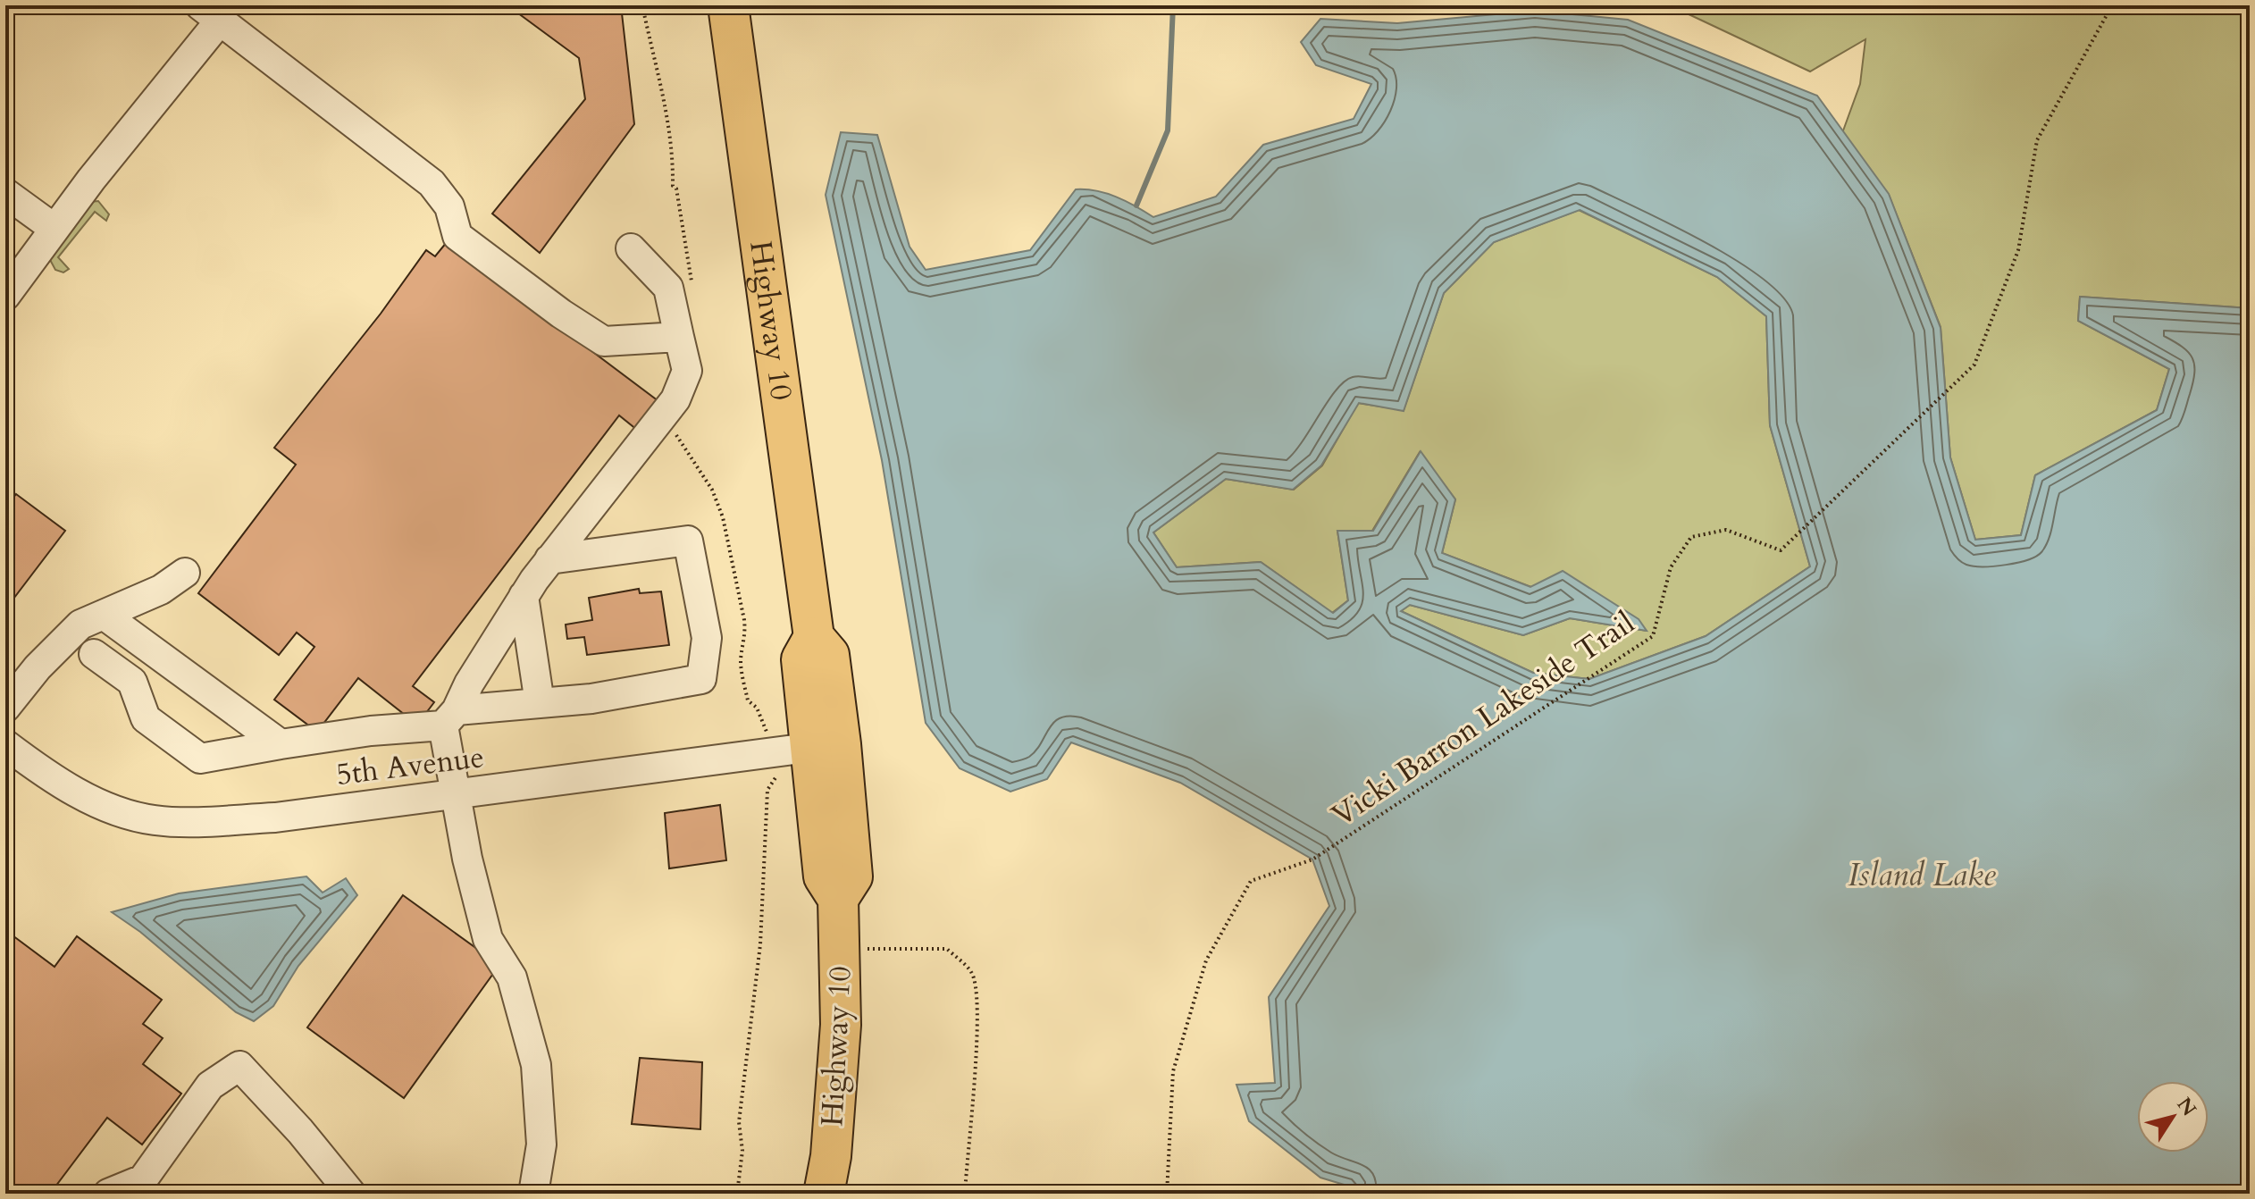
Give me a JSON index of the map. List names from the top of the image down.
{
  "streets": {
    "highway": ["Highway 10"],
    "street": ["5th Avenue"],
    "path": ["Vicki Barron Lakeside Trail"]
  },
  "crossings": [
    ["Highway 10", "5th Avenue"]
  ],
  "water": ["Island Lake"],
  "north": "top right"
}
